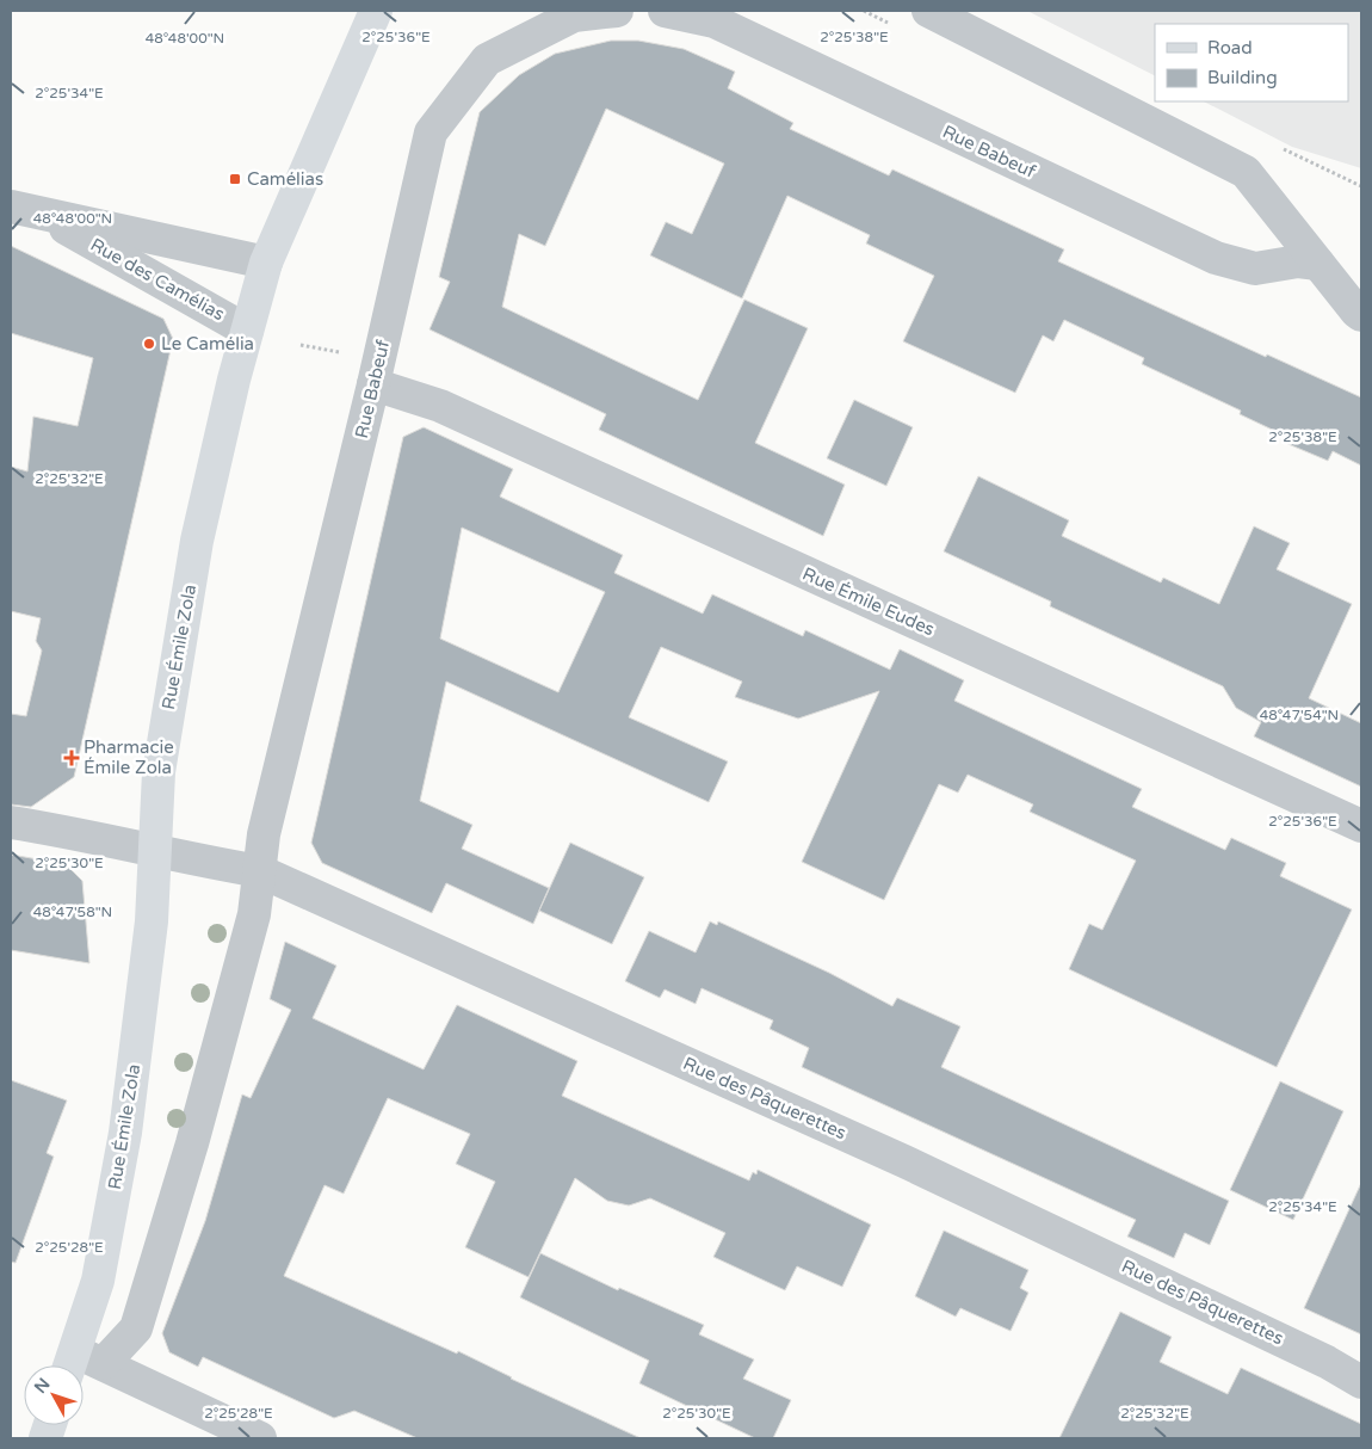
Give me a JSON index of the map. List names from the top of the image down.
{
  "streets": {
    "main road": ["Rue Émile Zola"],
    "street": [
      "Rue Babeuf",
      "Rue des Camélias",
      "Rue Émile Eudes",
      "Rue des Pâquerettes"
    ]
  },
  "crossings": [
    ["Rue Babeuf", "Rue Émile Eudes"],
    ["Rue Babeuf", "Rue des Pâquerettes"],
    ["Rue des Camélias", "Rue Émile Zola"],
    ["Rue Émile Zola", "Rue des Pâquerettes"]
  ],
  "places": {
    "transit": ["Camélias"],
    "other": ["Le Camélia"],
    "health": ["Pharmacie Émile Zola"]
  },
  "legend": ["Road", "Building"],
  "north": "top left",
  "coordinates": [
    "2°25'38\"E",
    "2°25'36\"E",
    "48°48'00\"N",
    "2°25'34\"E",
    "2°25'32\"E",
    "48°47'54\"N",
    "2°25'30\"E",
    "48°47'58\"N",
    "2°25'28\"E"
  ]
}
